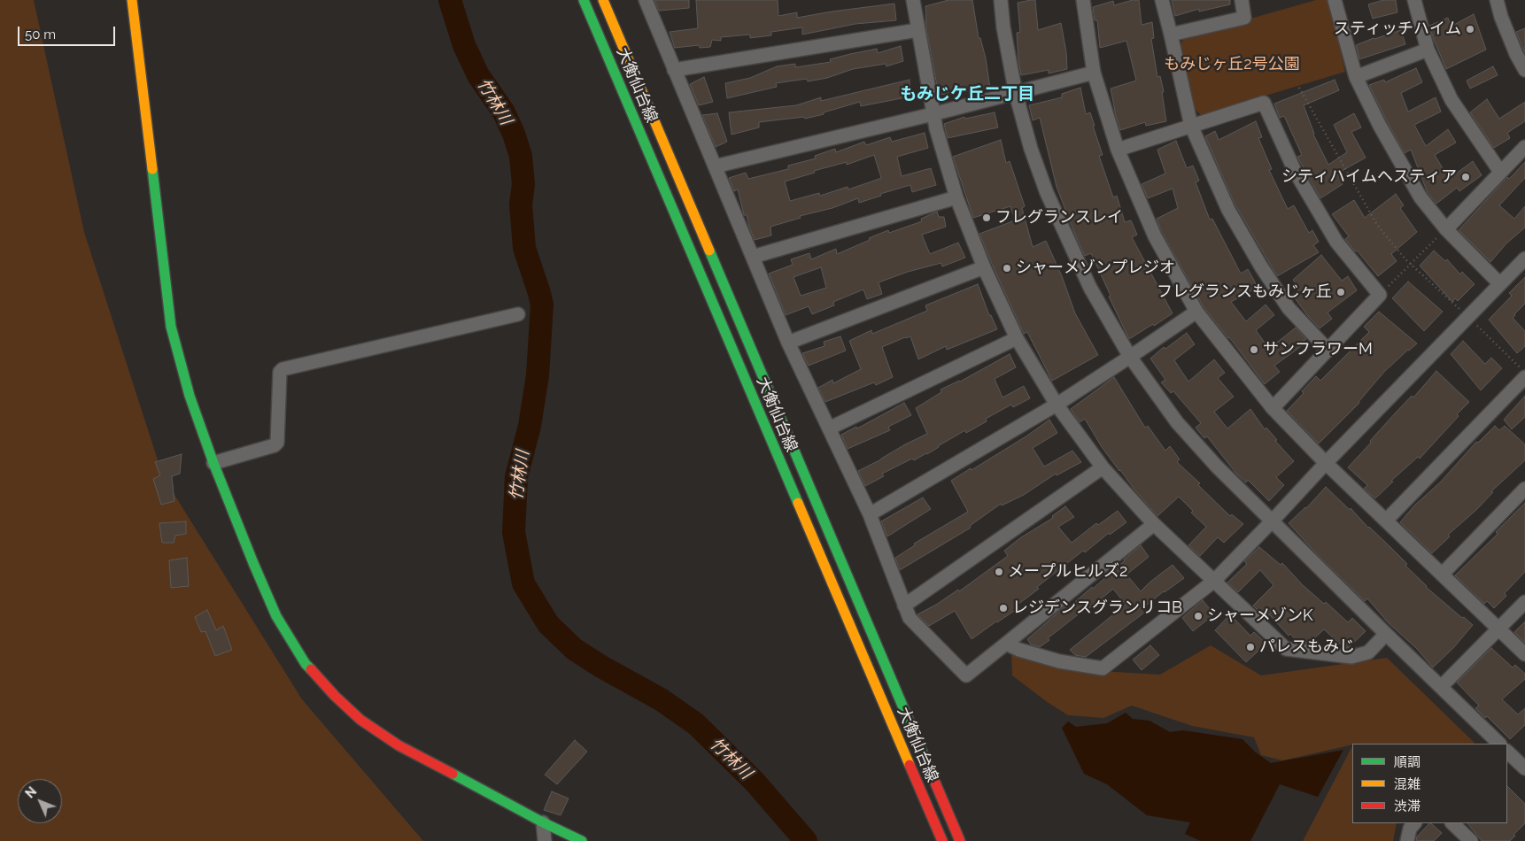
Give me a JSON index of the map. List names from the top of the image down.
{
  "streets": {
    "main road": ["大衡仙台線"]
  },
  "districts": ["もみじケ丘二丁目"],
  "water": ["竹林川"],
  "parks": ["もみじヶ丘2号公園"],
  "places": [
    "スティッチハイム",
    "シティハイムヘスティア",
    "フレグランスレイ",
    "シャーメゾンプレジオ",
    "フレグランスもみじヶ丘",
    "サンフラワーM",
    "メープルヒルズ2",
    "レジデンスグランリコB",
    "シャーメゾンK",
    "パレスもみじ"
  ],
  "legend": ["順調", "混雑", "渋滞"],
  "scale_bar": "50 m",
  "north": "top left"
}
